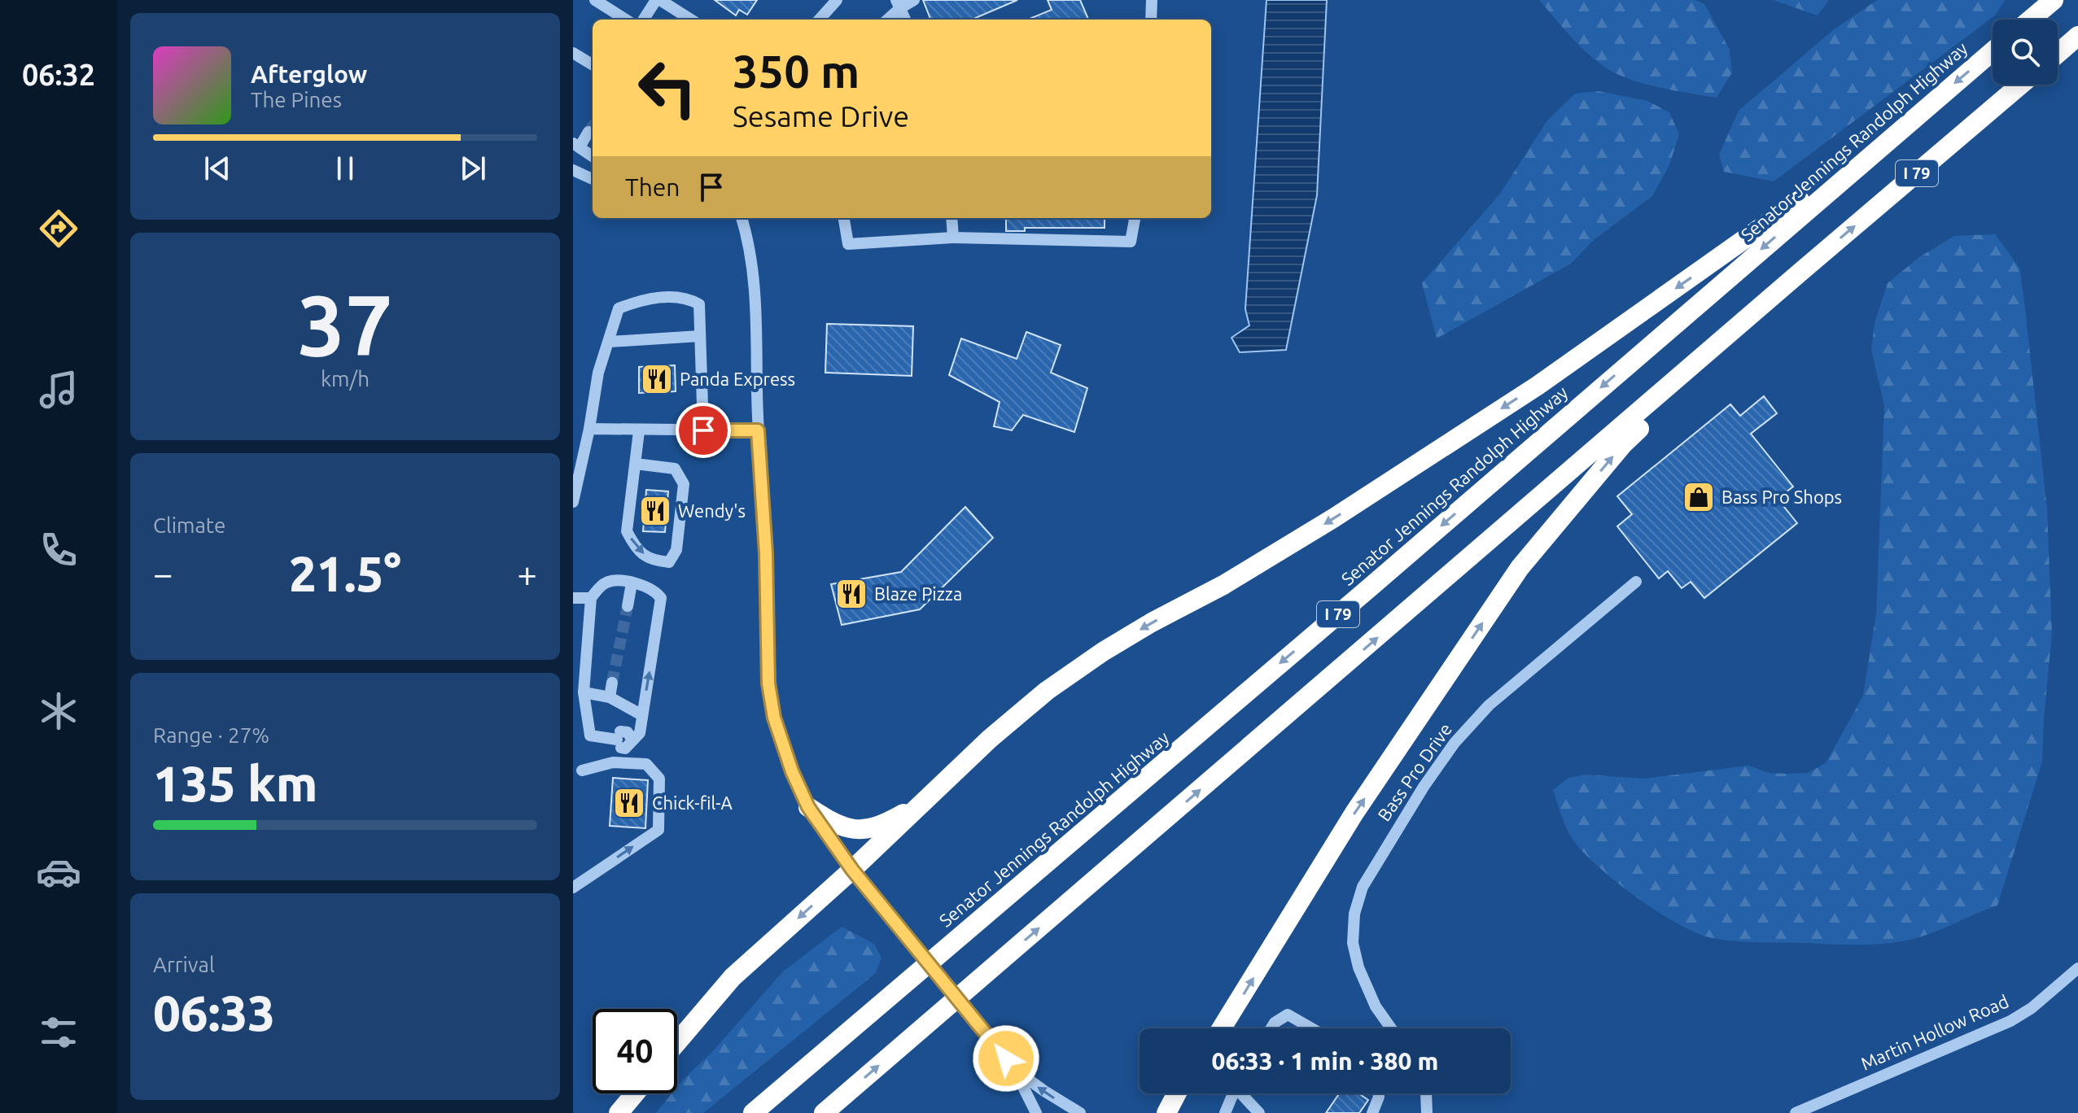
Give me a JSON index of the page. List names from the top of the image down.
{
  "streets": {
    "highway": ["Senator Jennings Randolph Highway", "I 79"],
    "street": ["Bass Pro Drive", "Martin Hollow Road"]
  },
  "places": {
    "restaurant": [
      "Panda Express",
      "Wendy's",
      "Blaze Pizza",
      "Chick-fil-A"
    ],
    "shop": ["Bass Pro Shops"]
  },
  "page": {
    "tabs": "06:32",
    "turn": ["350 m", "Sesame Drive"],
    "song": ["Afterglow", "The Pines"],
    "then": "Then",
    "tile": [
      ["37", "km/h"],
      "Climate",
      ["Range · 27%", "135 km"],
      ["Arrival", "06:33"]
    ],
    "heat": ["−", "21.5°", "+"],
    "limit": "40",
    "trip": "06:33 · 1 min · 380 m"
  }
}
